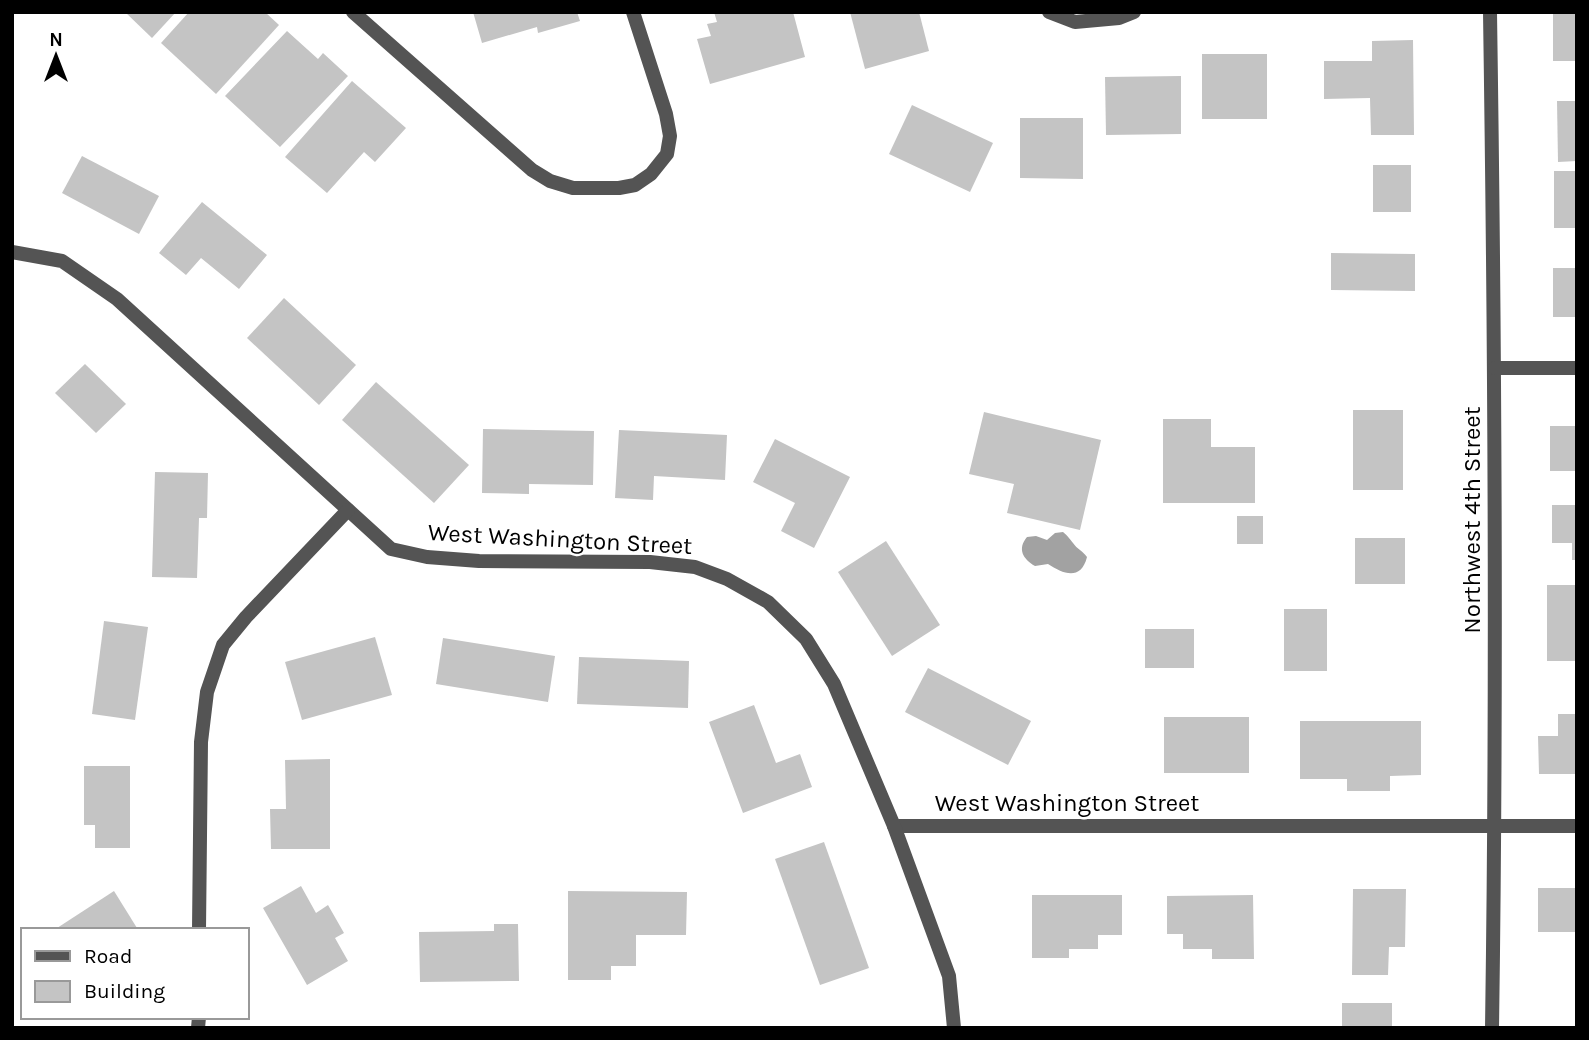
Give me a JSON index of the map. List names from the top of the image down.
{
  "streets": {
    "street": ["Northwest 4th Street", "West Washington Street"]
  },
  "crossings": [
    ["Northwest 4th Street", "West Washington Street"]
  ],
  "legend": ["Road", "Building"],
  "north": "top"
}
